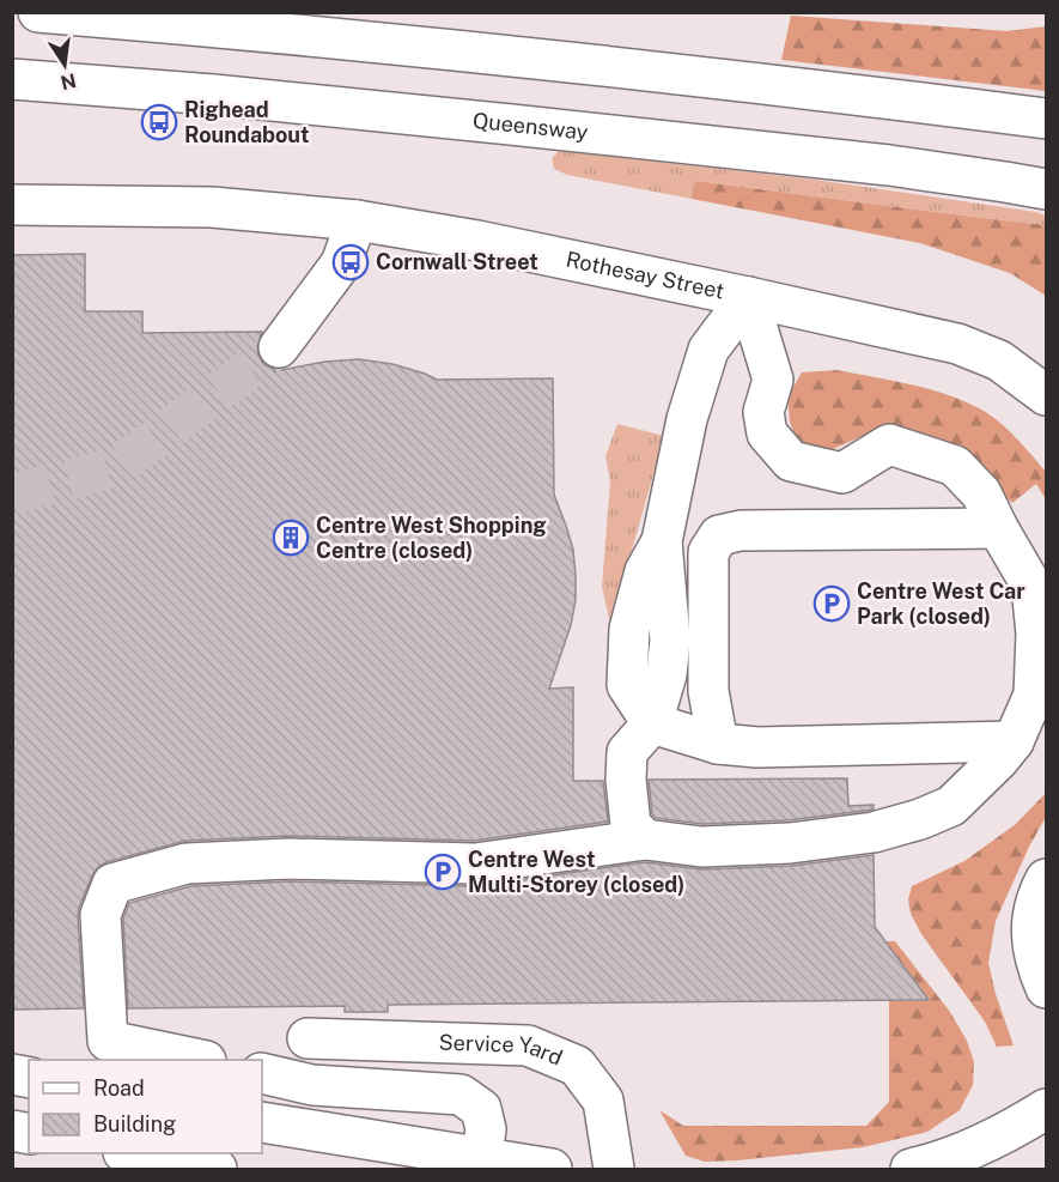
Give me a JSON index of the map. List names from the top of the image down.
{
  "streets": {
    "main road": ["Queensway", "Rothesay Street", "Service Yard"]
  },
  "places": {
    "bus stop": ["Righead Roundabout", "Cornwall Street"],
    "building": ["Centre West Shopping Centre (closed)"],
    "parking": ["Centre West Car Park (closed)", "Centre West Multi-Storey (closed)"]
  },
  "legend": ["Road", "Building"],
  "north": "bottom"
}
